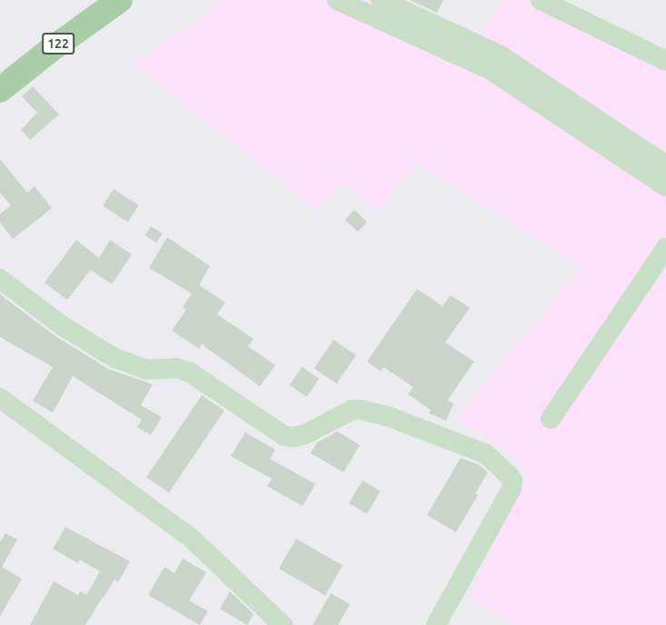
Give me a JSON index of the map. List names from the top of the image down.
{
  "streets": {
    "main road": ["122"]
  }
}
